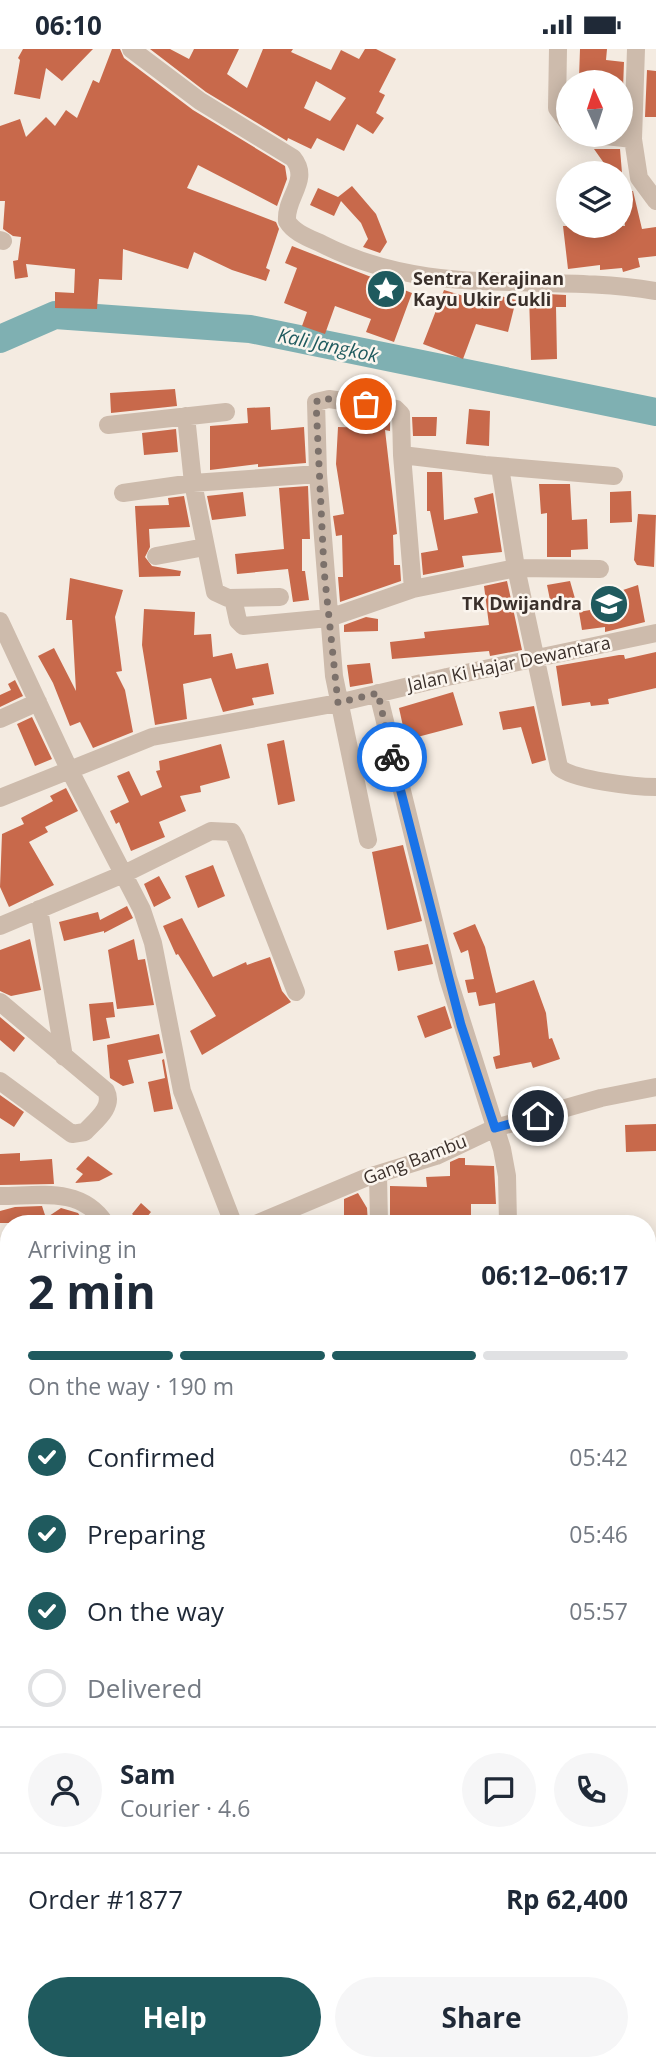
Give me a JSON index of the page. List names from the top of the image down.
{
  "streets": {
    "street": ["Jalan Ki Hajar Dewantara", "Gang Bambu"]
  },
  "water": ["Kali Jangkok"],
  "places": {
    "place": ["Sentra Kerajinan Kayu Ukir Cukli"],
    "school or university": ["TK Dwijandra"]
  },
  "north": "top",
  "page": {
    "status": "06:10",
    "heading": ["2 min", "Arriving in", "06:12–06:17"],
    "panel": [
      "Sam",
      "Courier · 4.6",
      "Order #1877",
      "Rp 62,400"
    ],
    "bar": "On the way · 190 m",
    "list": [
      ["Confirmed", "05:42"],
      ["Preparing", "05:46"],
      ["On the way", "05:57"],
      "Delivered"
    ],
    "buttons": ["Help", "Share"]
  }
}
